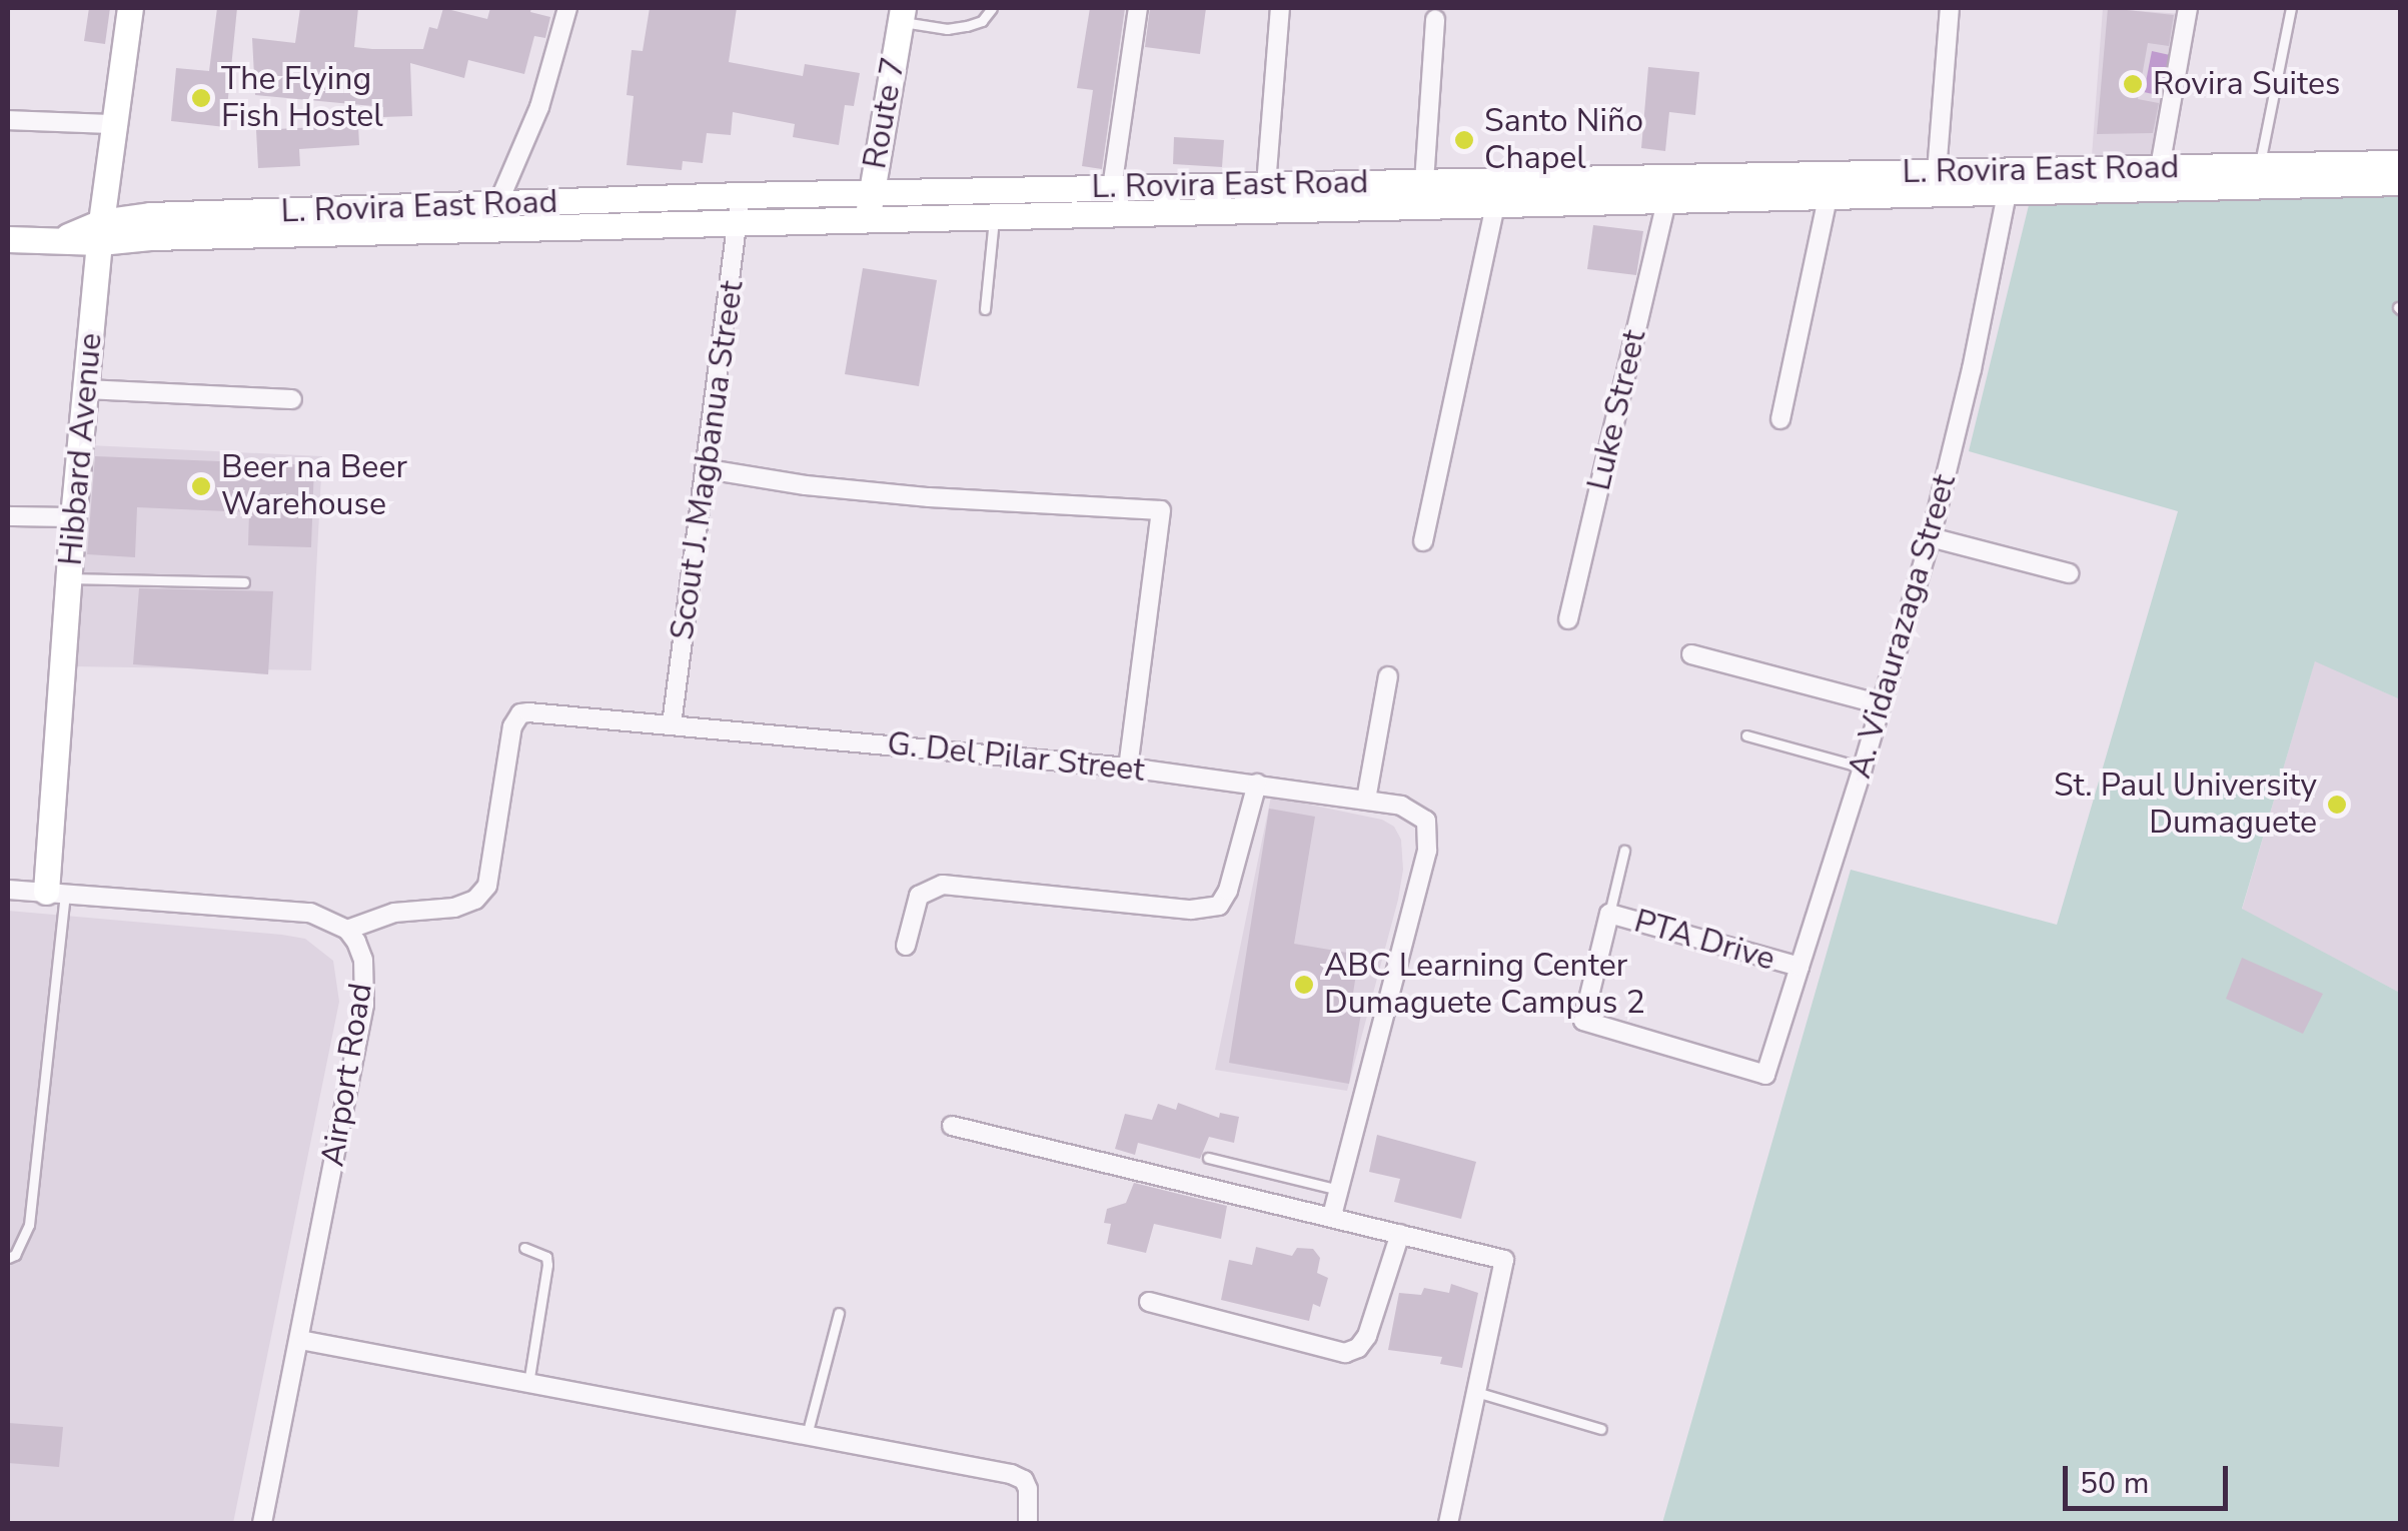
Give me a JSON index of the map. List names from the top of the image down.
{
  "streets": {
    "main road": ["Route 7", "L. Rovira East Road", "Hibbard Avenue"],
    "street": [
      "Luke Street",
      "Scout J. Magbanua Street",
      "A. Vidaurazaga Street",
      "G. Del Pilar Street",
      "PTA Drive",
      "Airport Road"
    ]
  },
  "crossings": [
    ["Route 7", "L. Rovira East Road"],
    ["L. Rovira East Road", "Luke Street"],
    ["L. Rovira East Road", "Hibbard Avenue"],
    ["L. Rovira East Road", "Scout J. Magbanua Street"],
    ["L. Rovira East Road", "A. Vidaurazaga Street"],
    ["Scout J. Magbanua Street", "G. Del Pilar Street"],
    ["A. Vidaurazaga Street", "PTA Drive"],
    ["G. Del Pilar Street", "Airport Road"]
  ],
  "places": [
    "Rovira Suites",
    "The Flying Fish Hostel",
    "Santo Niño Chapel",
    "Beer na Beer Warehouse",
    "St. Paul University Dumaguete",
    "ABC Learning Center Dumaguete Campus 2"
  ],
  "scale_bar": "50 m"
}
